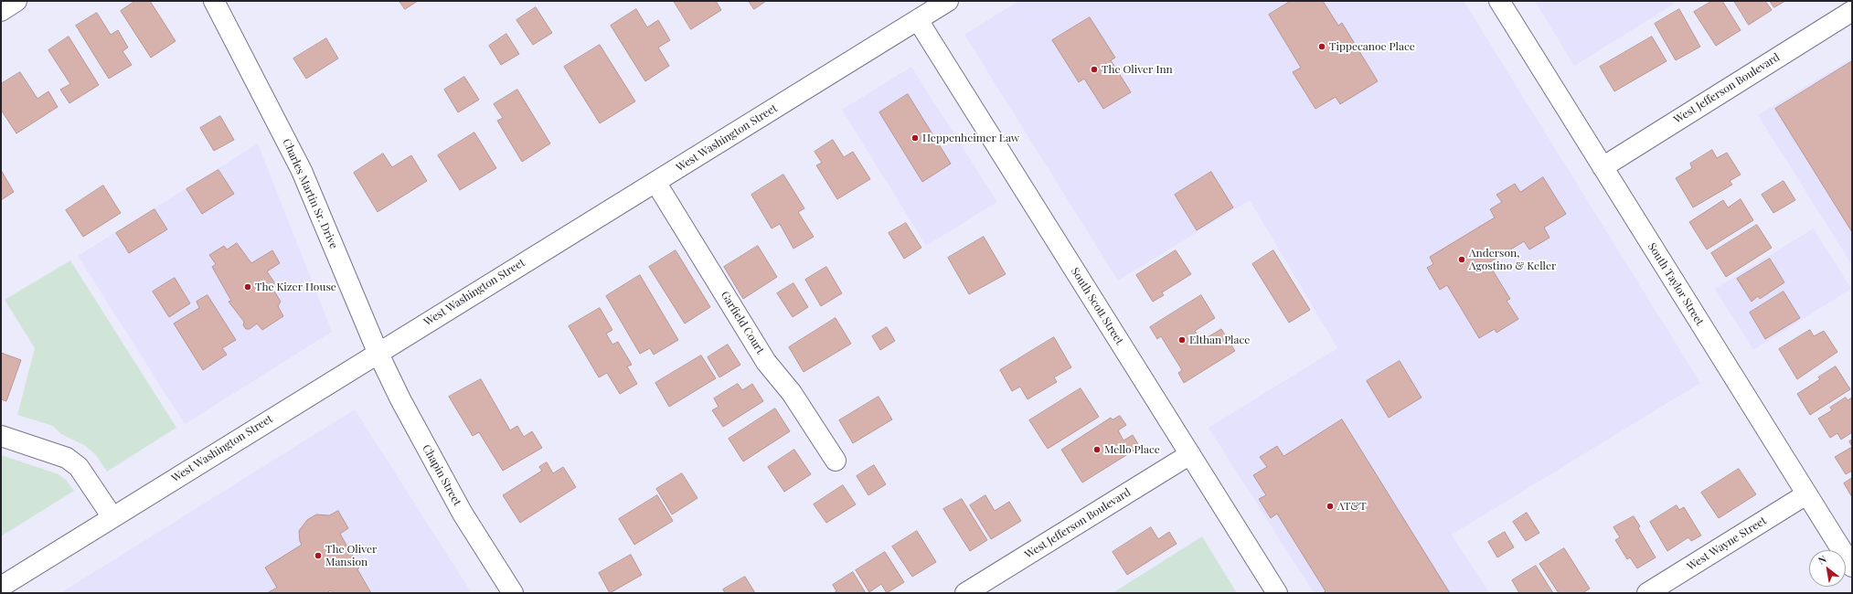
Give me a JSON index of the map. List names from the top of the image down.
{
  "streets": {
    "street": [
      "West Jefferson Boulevard",
      "West Washington Street",
      "Charles Martin Sr. Drive",
      "South Taylor Street",
      "South Scott Street",
      "Garfield Court",
      "Chapin Street",
      "West Wayne Street"
    ]
  },
  "crossings": [
    ["West Jefferson Boulevard", "South Taylor Street"],
    ["West Jefferson Boulevard", "South Scott Street"],
    ["West Washington Street", "Charles Martin Sr. Drive"],
    ["West Washington Street", "South Scott Street"],
    ["West Washington Street", "Garfield Court"],
    ["West Washington Street", "Chapin Street"],
    ["Charles Martin Sr. Drive", "Chapin Street"],
    ["South Taylor Street", "West Wayne Street"]
  ],
  "places": [
    "Tippecanoe Place",
    "The Oliver Inn",
    "Heppenheimer Law",
    "Anderson, Agostino & Keller",
    "The Kizer House",
    "Elthan Place",
    "Mello Place",
    "AT&T",
    "The Oliver Mansion"
  ],
  "north": "top left"
}
